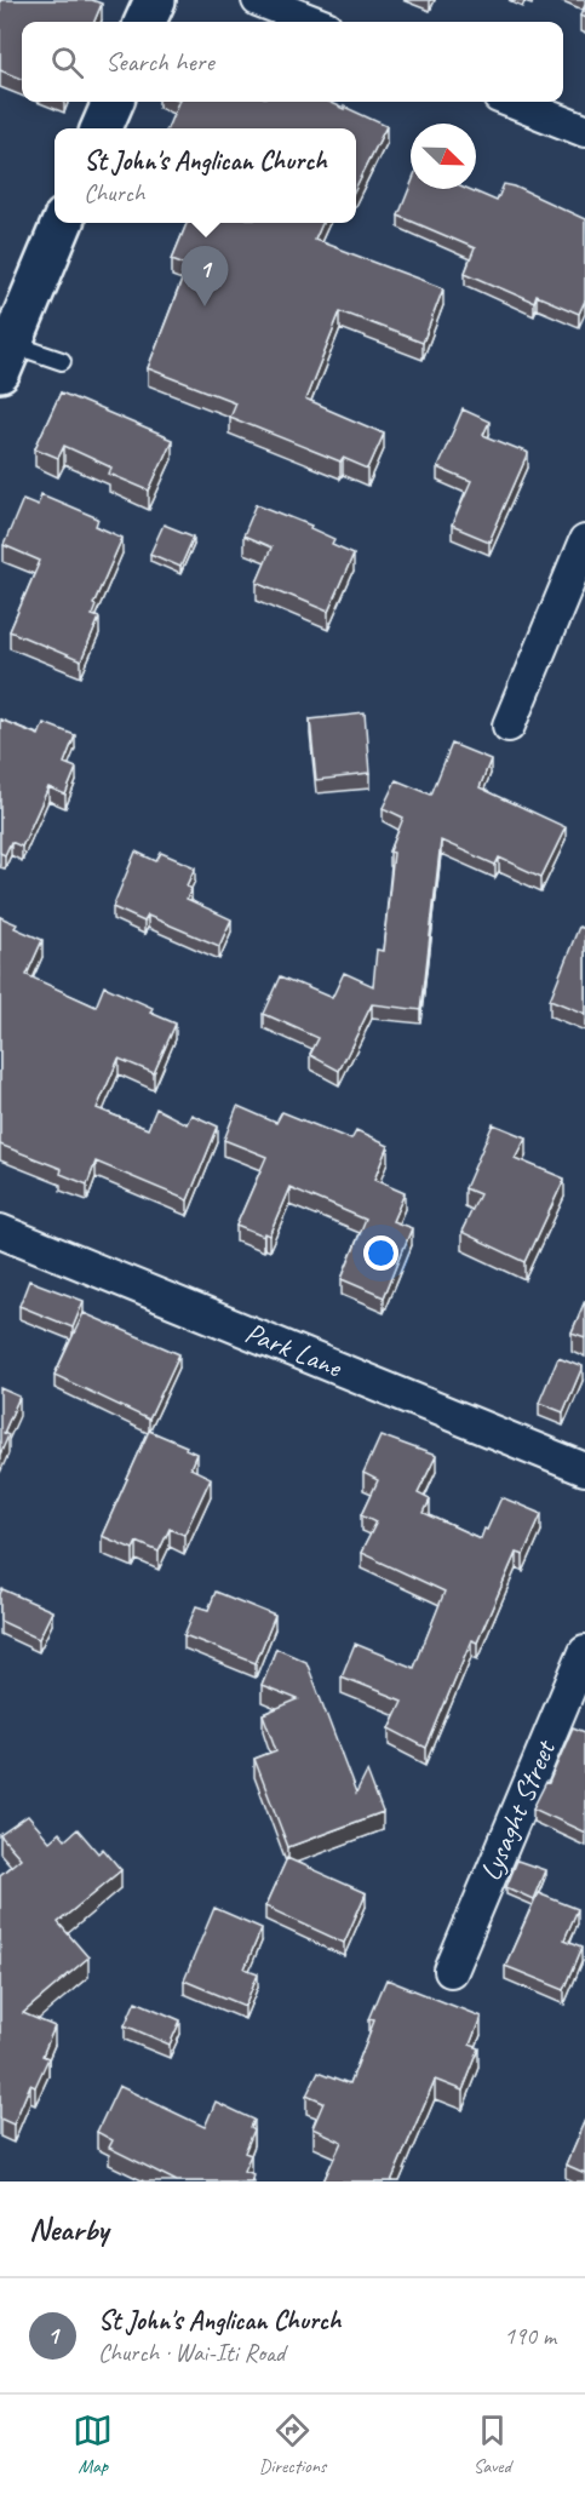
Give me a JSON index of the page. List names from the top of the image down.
{
  "streets": {
    "street": ["Park Lane", "Lysaght Street"]
  },
  "north": "bottom right",
  "page": {
    "search": "Search here",
    "popup": ["St John's Anglican Church", "Church"],
    "pins": "1",
    "heading": "Nearby",
    "list": [
      {
        "mark": "1",
        "name": "St John's Anglican Church",
        "note": "Church · Wai-Iti Road",
        "value": "190 m"
      }
    ],
    "nav": ["Map", "Directions", "Saved"]
  }
}
